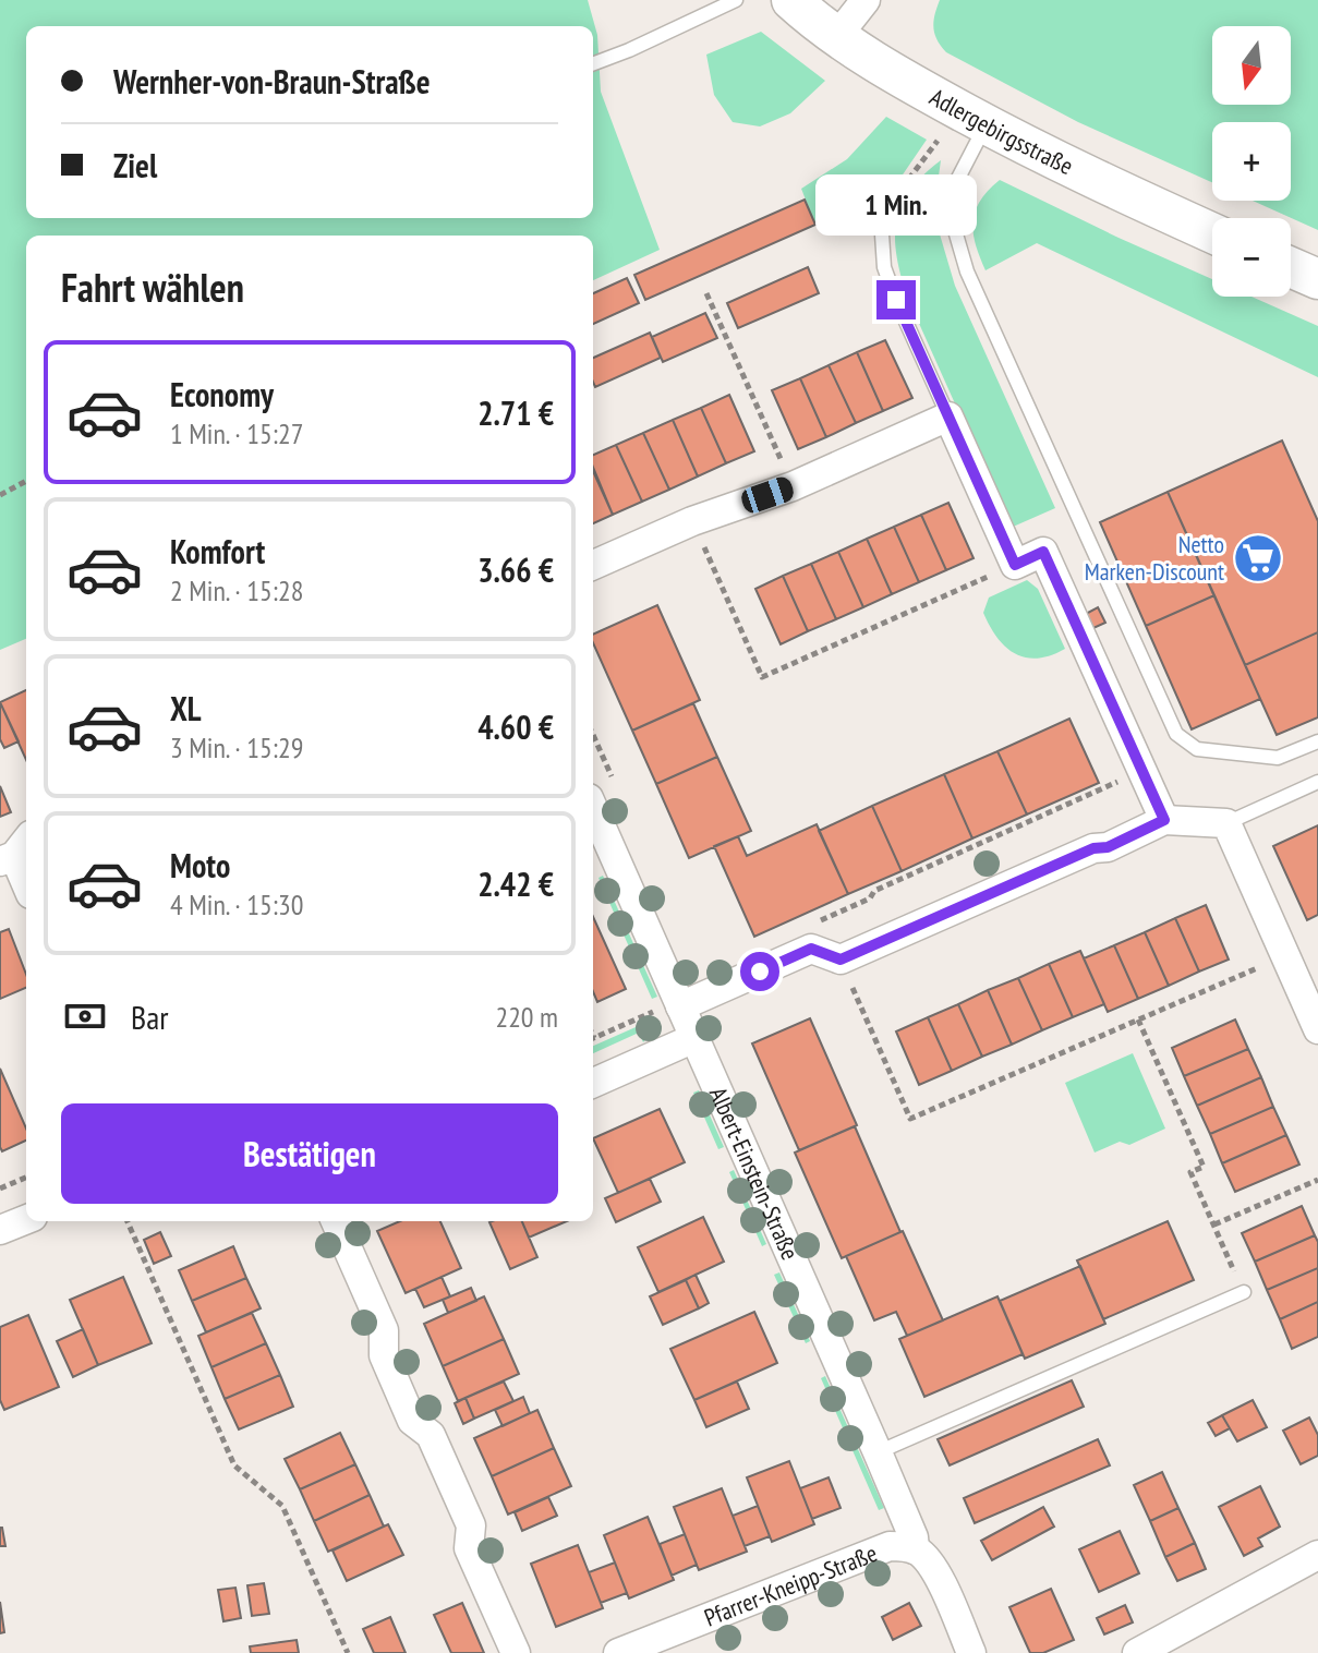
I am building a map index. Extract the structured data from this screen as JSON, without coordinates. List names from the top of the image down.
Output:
{
  "streets": {
    "street": ["Adlergebirgsstraße", "Albert-Einstein-Straße", "Pfarrer-Kneipp-Straße"]
  },
  "crossings": [
    ["Albert-Einstein-Straße", "Pfarrer-Kneipp-Straße"]
  ],
  "places": {
    "supermarket": ["Netto Marken-Discount"]
  },
  "north": "bottom",
  "page": {
    "map_buttons": ["+", "−"],
    "banner": ["Wernher-von-Braun-Straße", "Ziel"],
    "bubble": "1 Min.",
    "heading": "Fahrt wählen",
    "list": [
      {
        "name": "Economy",
        "note": "1 Min. · 15:27",
        "value": "2.71 €"
      },
      {
        "name": "Komfort",
        "note": "2 Min. · 15:28",
        "value": "3.66 €"
      },
      {
        "name": "XL",
        "note": "3 Min. · 15:29",
        "value": "4.60 €"
      },
      {
        "name": "Moto",
        "note": "4 Min. · 15:30",
        "value": "2.42 €"
      }
    ],
    "pay": ["Bar", "220 m"],
    "buttons": "Bestätigen"
  }
}
